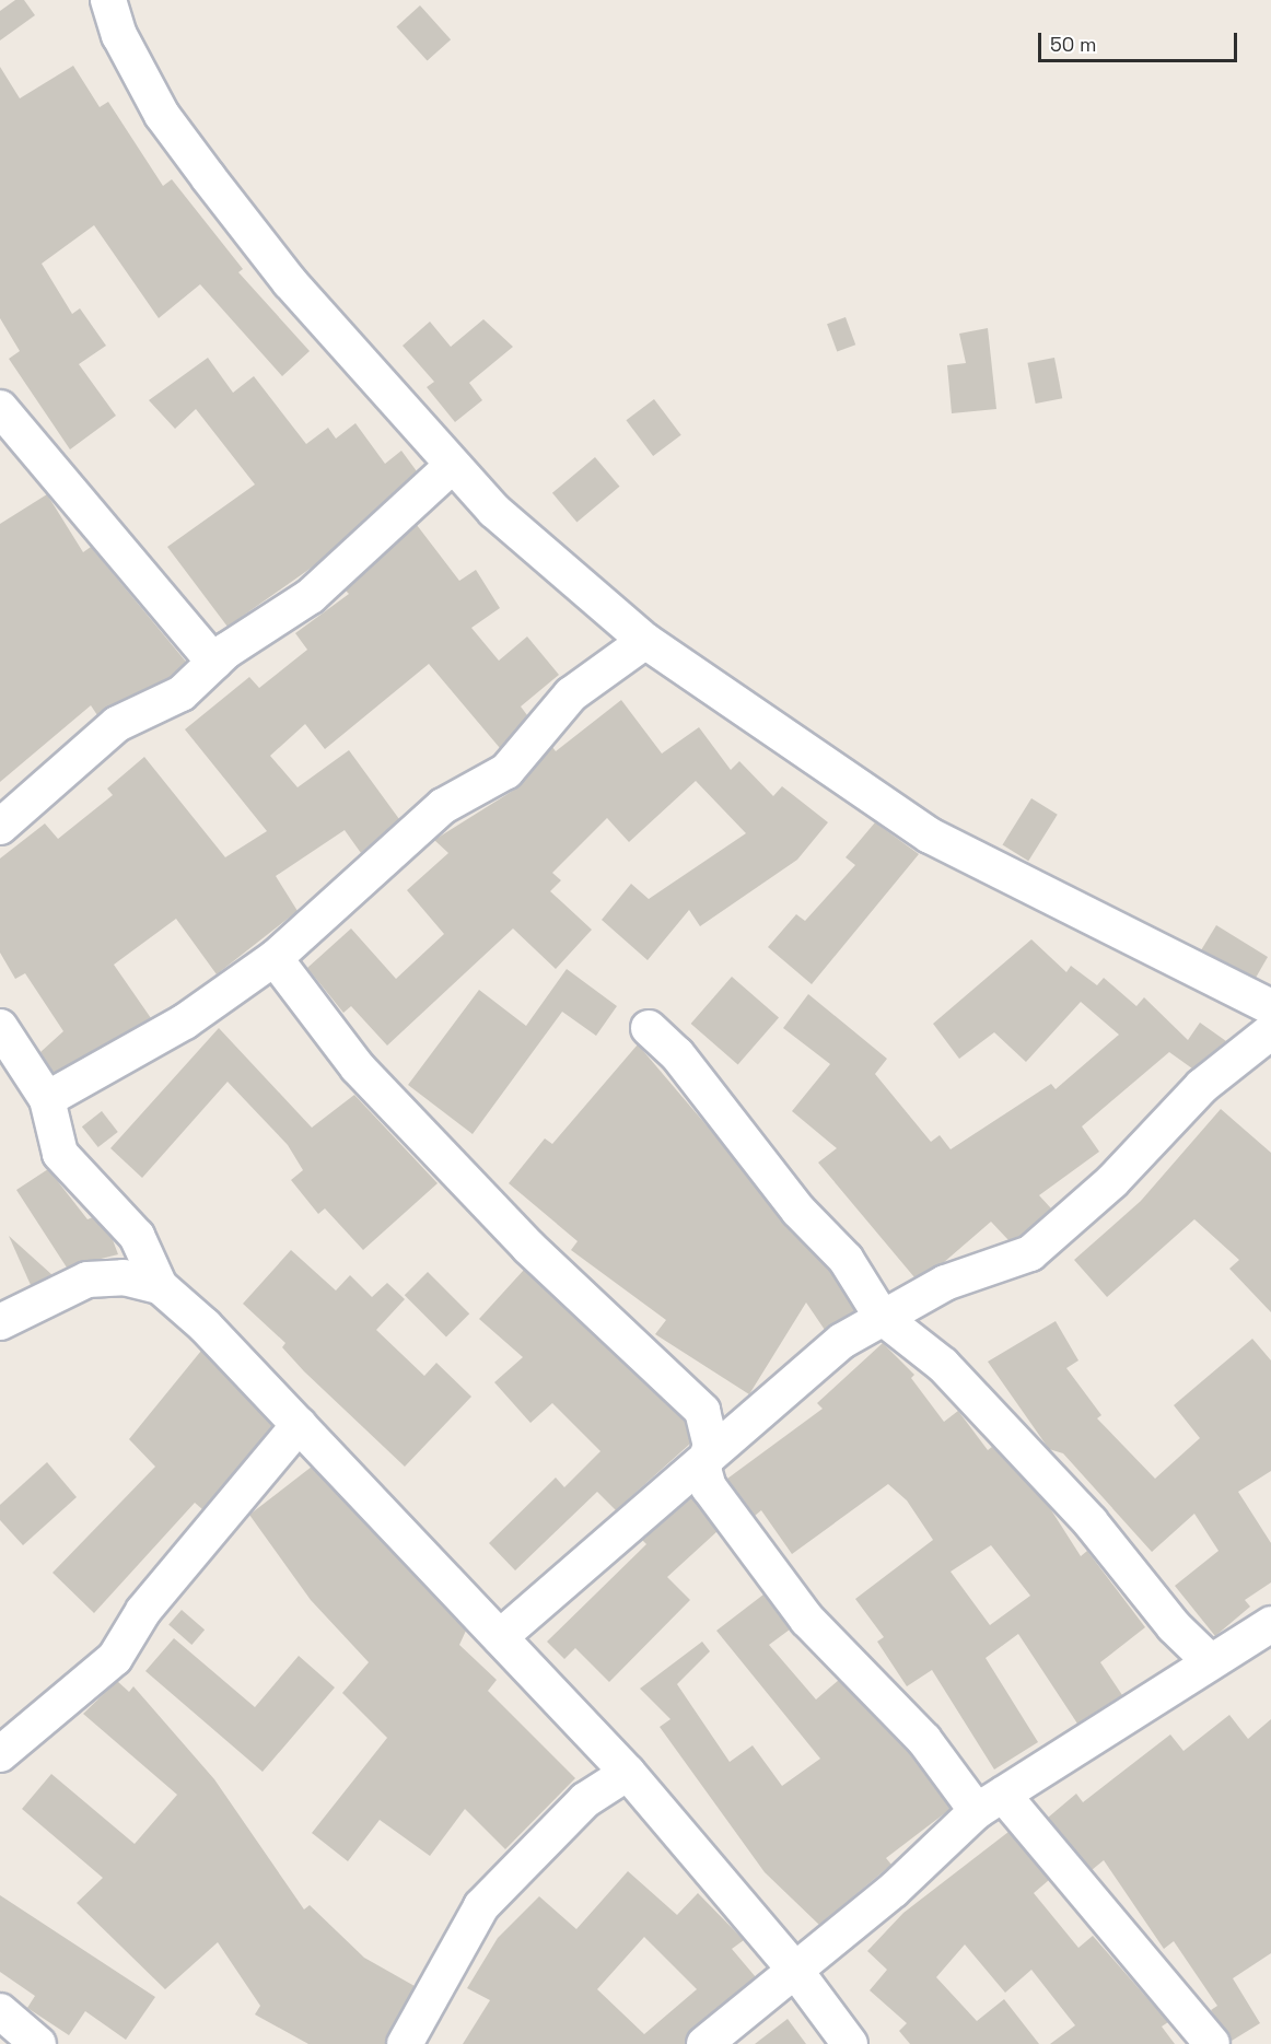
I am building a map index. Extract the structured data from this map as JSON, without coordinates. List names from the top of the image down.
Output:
{
  "scale_bar": "50 m"
}
